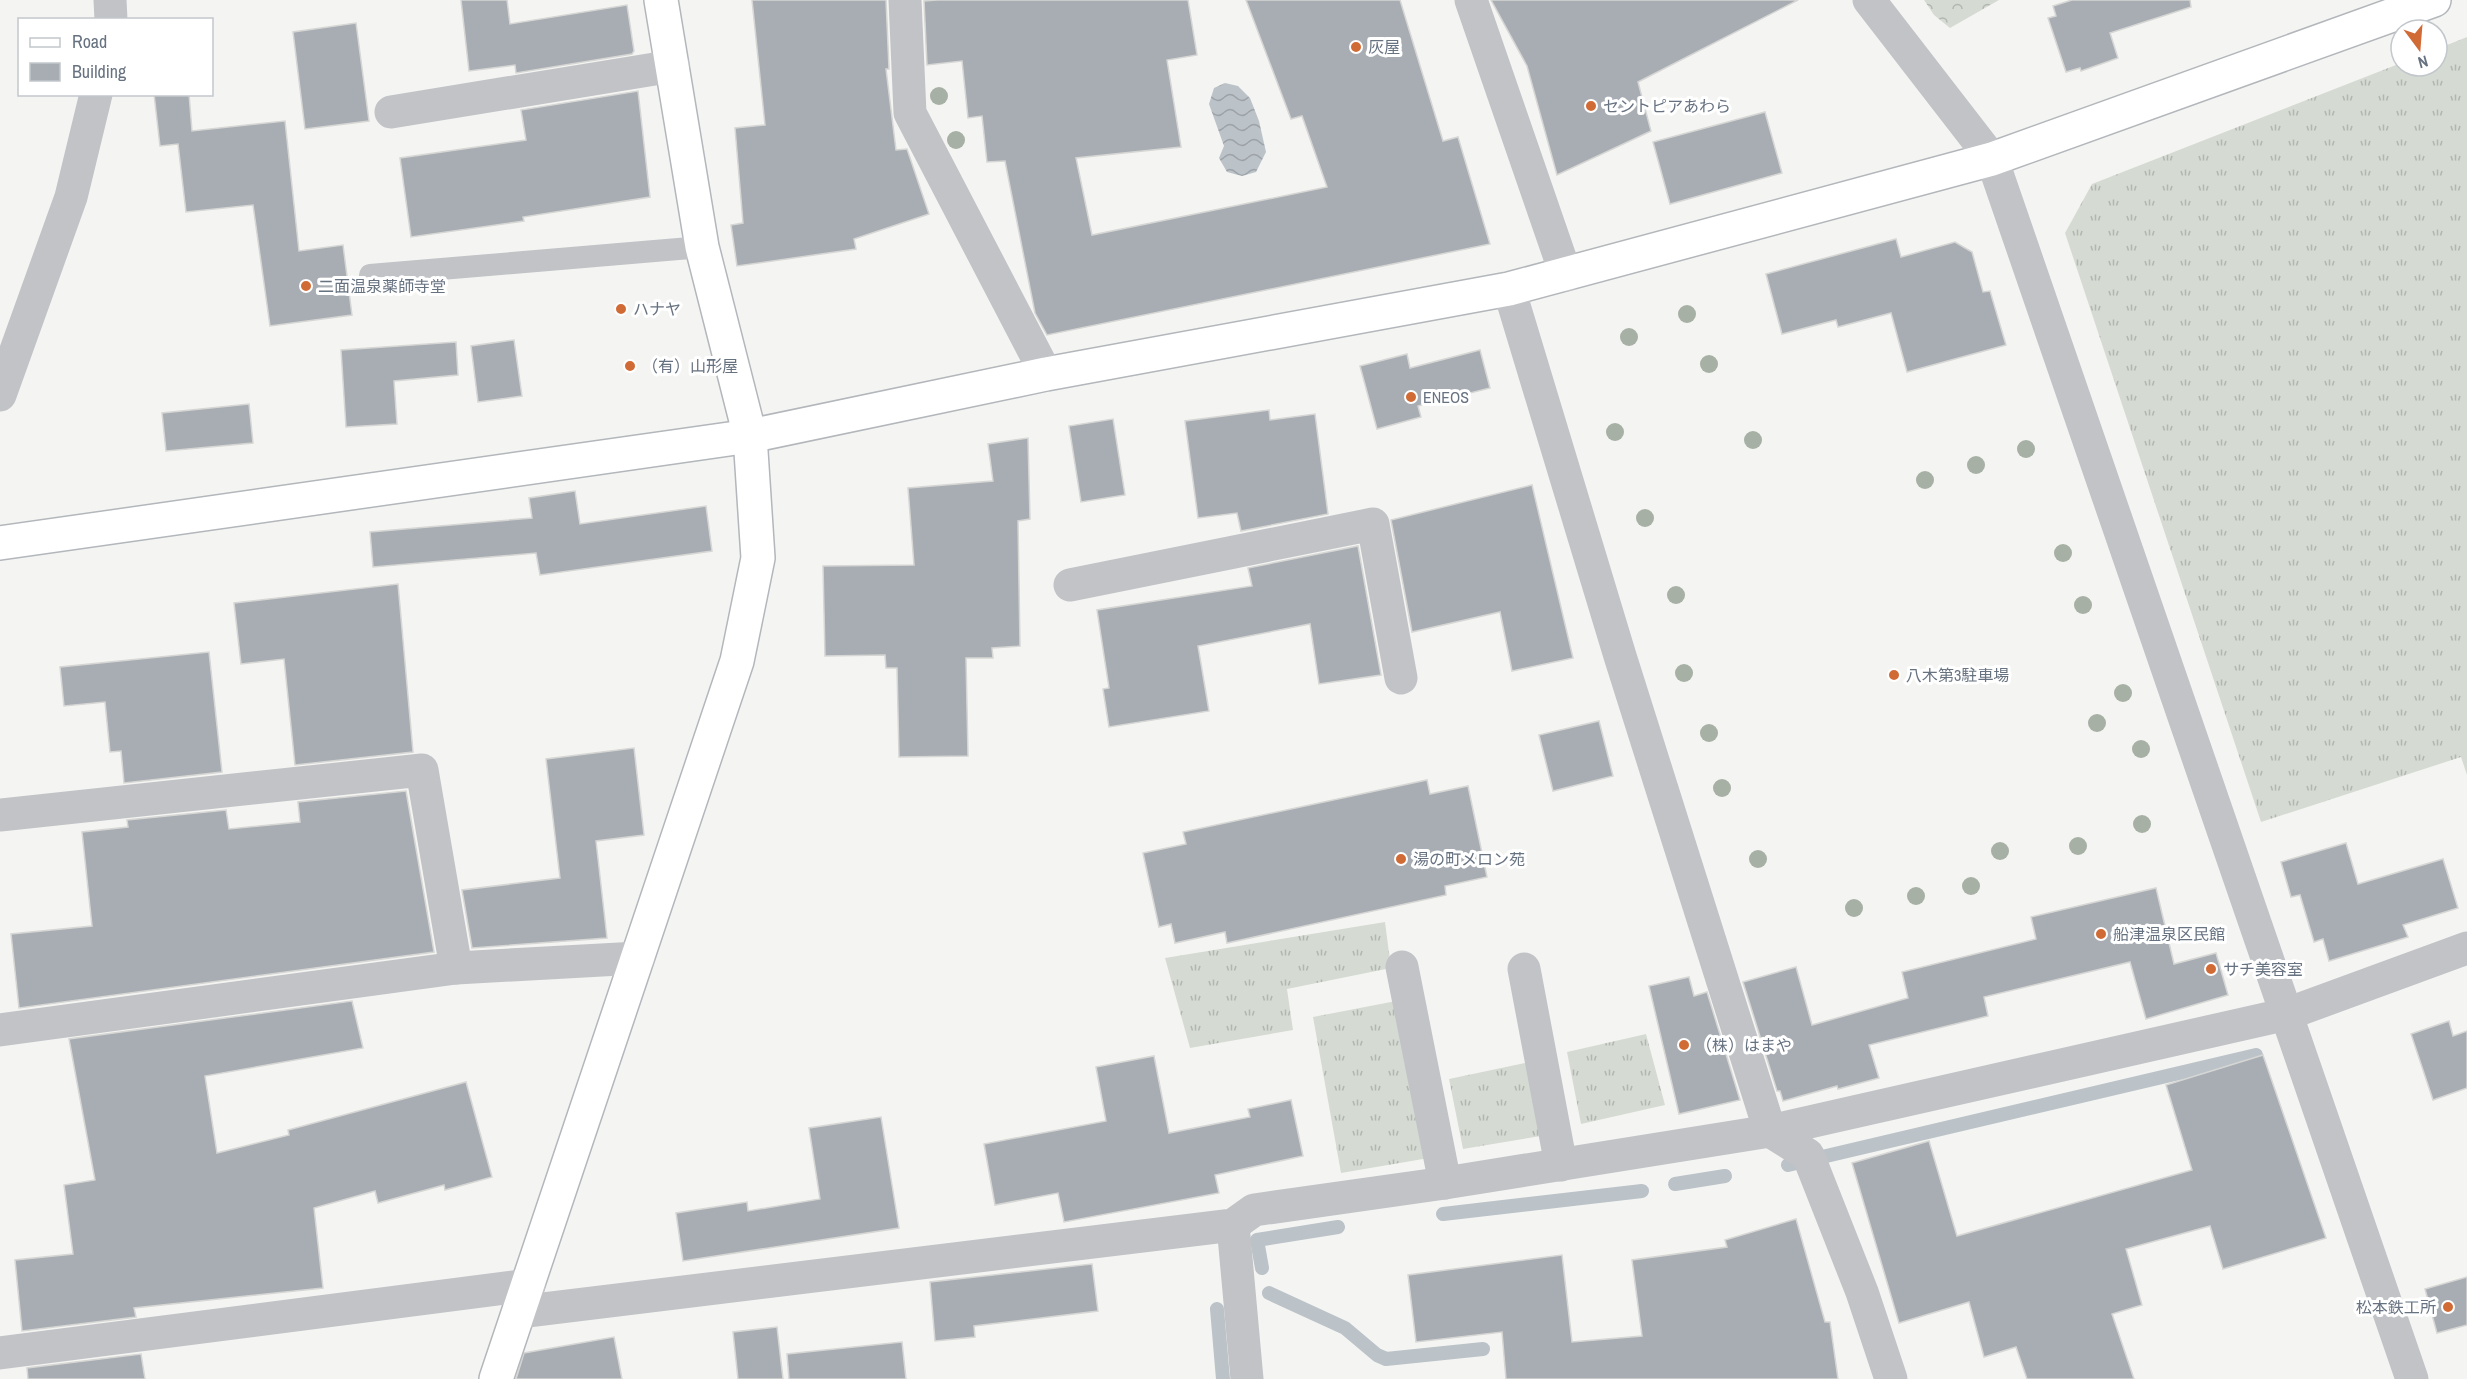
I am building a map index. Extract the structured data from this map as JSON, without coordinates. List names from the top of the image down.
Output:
{
  "places": [
    "灰屋",
    "セントピアあわら",
    "二面温泉薬師寺堂",
    "ハナヤ",
    "（有）山形屋",
    "ENEOS",
    "八木第3駐車場",
    "湯の町メロン苑",
    "船津温泉区民館",
    "サチ美容室",
    "（株）はまや",
    "松本鉄工所"
  ],
  "legend": ["Road", "Building"],
  "north": "bottom"
}
